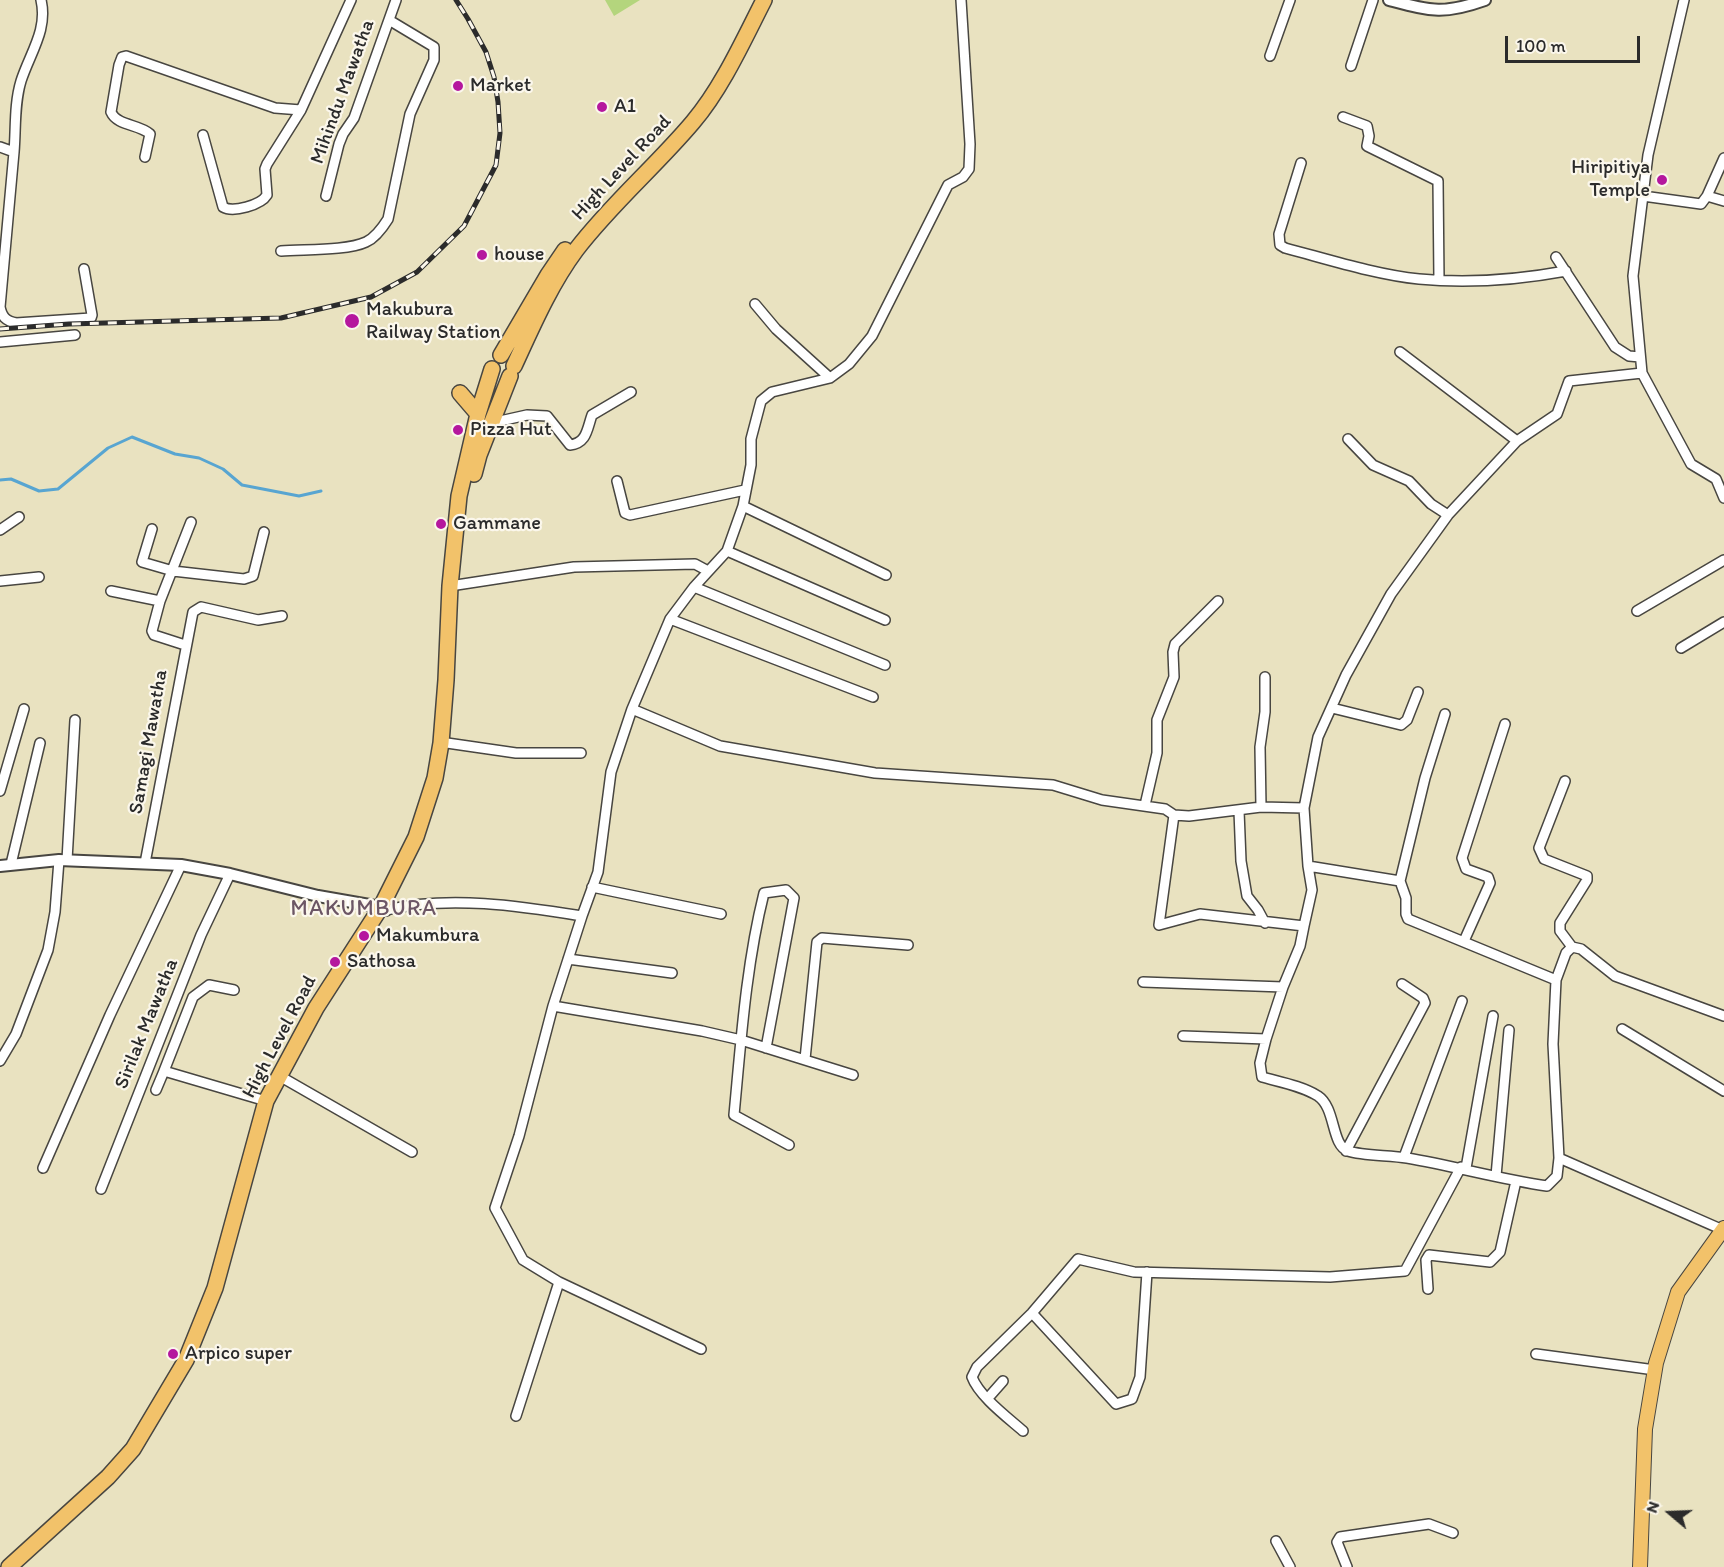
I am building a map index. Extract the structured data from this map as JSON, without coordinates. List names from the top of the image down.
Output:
{
  "streets": {
    "highway": ["High Level Road"],
    "street": ["Mihindu Mawatha", "Samagi Mawatha", "Sirilak Mawatha"]
  },
  "districts": ["MAKUMBURA"],
  "places": [
    "Market",
    "A1",
    "Hiripitiya Temple",
    "house",
    "Makubura Railway Station",
    "Pizza Hut",
    "Gammane",
    "Makumbura",
    "Sathosa",
    "Arpico super"
  ],
  "scale_bar": "100 m",
  "north": "left"
}
